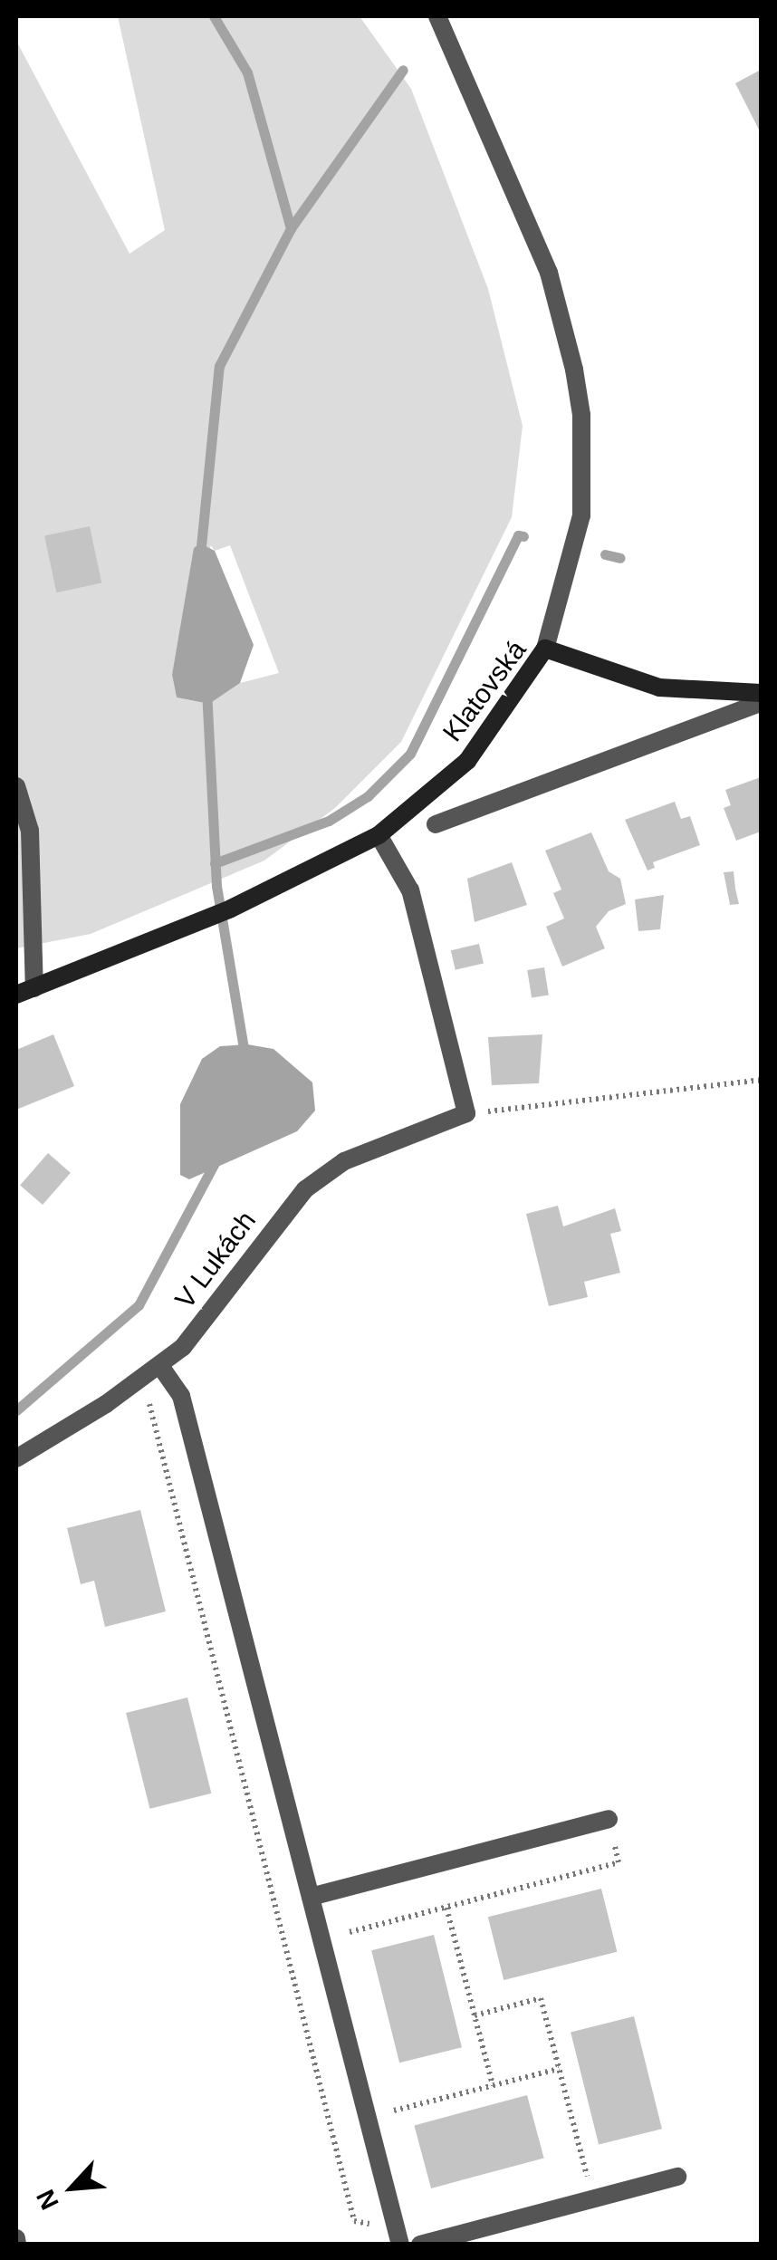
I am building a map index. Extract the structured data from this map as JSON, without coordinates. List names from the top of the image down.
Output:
{
  "streets": {
    "main road": ["Klatovská"],
    "street": ["V Lukách"]
  },
  "north": "bottom left"
}
